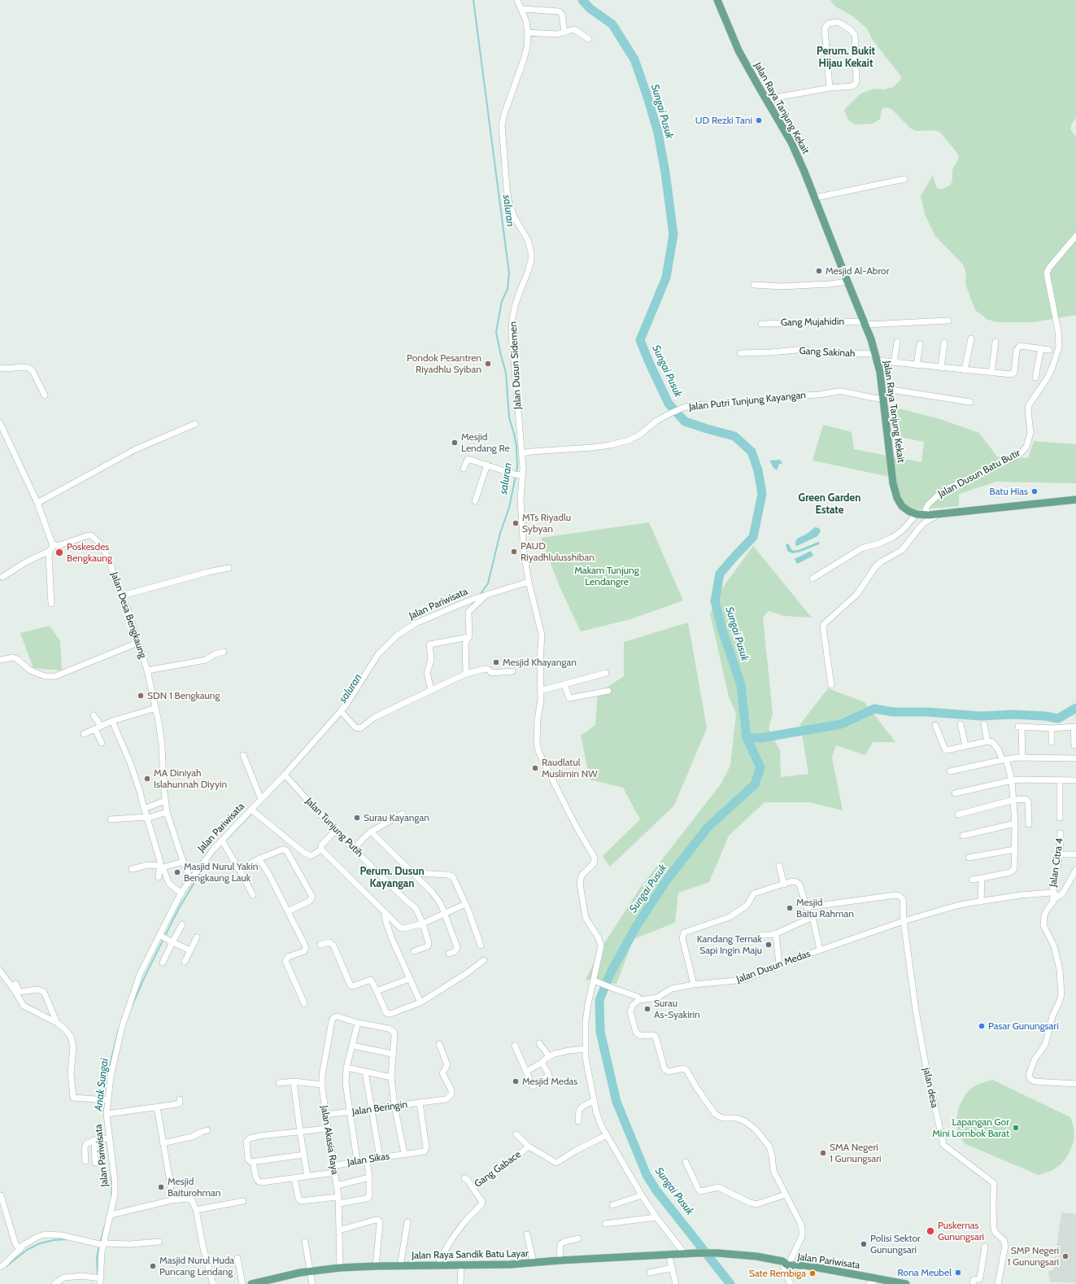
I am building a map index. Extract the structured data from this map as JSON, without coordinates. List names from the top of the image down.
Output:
{
  "streets": {
    "main road": ["Jalan Raya Tanjung Kekait", "Jalan Pariwisata", "Jalan Raya Sandik Batu Layar"],
    "street": [
      "Gang Mujahidin",
      "Gang Sakinah",
      "Jalan Dusun Sidemen",
      "Jalan Putri Tunjung Kayangan",
      "Jalan Dusun Batu Butir",
      "Jalan Desa Bengkaung",
      "Jalan Tunjung Putih",
      "Jalan Citra 4",
      "Jalan Dusun Medas",
      "jalan desa",
      "Jalan Beringin",
      "Jalan Akasia Raya",
      "Jalan Sikas",
      "Gang Gabace"
    ]
  },
  "crossings": [
    ["Jalan Raya Tanjung Kekait", "Gang Mujahidin"],
    ["Jalan Raya Tanjung Kekait", "Gang Sakinah"],
    ["Jalan Raya Tanjung Kekait", "Jalan Putri Tunjung Kayangan"],
    ["Jalan Raya Tanjung Kekait", "Jalan Dusun Batu Butir"],
    ["Jalan Dusun Sidemen", "Jalan Putri Tunjung Kayangan"],
    ["Jalan Pariwisata", "Jalan Desa Bengkaung"],
    ["Jalan Pariwisata", "Jalan Tunjung Putih"],
    ["Jalan Pariwisata", "Jalan Raya Sandik Batu Layar"],
    ["Jalan Citra 4", "Jalan Dusun Medas"],
    ["Jalan Dusun Medas", "jalan desa"],
    ["Jalan Beringin", "Jalan Akasia Raya"],
    ["Jalan Beringin", "Jalan Sikas"],
    ["Jalan Akasia Raya", "Jalan Sikas"],
    ["Jalan Akasia Raya", "Jalan Raya Sandik Batu Layar"],
    ["Gang Gabace", "Jalan Raya Sandik Batu Layar"]
  ],
  "districts": ["Perum. Bukit Hijau Kekait", "Green Garden Estate", "Perum. Dusun Kayangan"],
  "water": ["Sungai Pusuk", "saluran", "Anak Sungai"],
  "parks": ["Makam Tunjung Lendangre"],
  "places": [
    "UD Rezki Tani",
    "Mesjid Al-Abror",
    "Pondok Pesantren Riyadhlu Syiban",
    "Mesjid Lendang Re",
    "Batu Hias",
    "MTs Riyadlu Sybyan",
    "PAUD Riyadhlulusshiban",
    "Poskesdes Bengkaung",
    "Mesjid Khayangan",
    "SDN 1 Bengkaung",
    "Raudlatul Muslimin NW",
    "MA Diniyah Islahunnah Diyyin",
    "Surau Kayangan",
    "Masjid Nurul Yakin Bengkaung Lauk",
    "Mesjid Baitu Rahman",
    "Kandang Ternak Sapi Ingin Maju",
    "Surau As-Syakirin",
    "Pasar Gunungsari",
    "Mesjid Medas",
    "Lapangan Gor Mini Lombok Barat",
    "SMA Negeri 1 Gunungsari",
    "Mesjid Baiturohman",
    "Puskemas Gunungsari",
    "Polisi Sektor Gunungsari",
    "SMP Negeri 1 Gunungsari",
    "Masjid Nurul Huda Puncang Lendang",
    "Rona Meubel",
    "Sate Rembiga"
  ]
}
